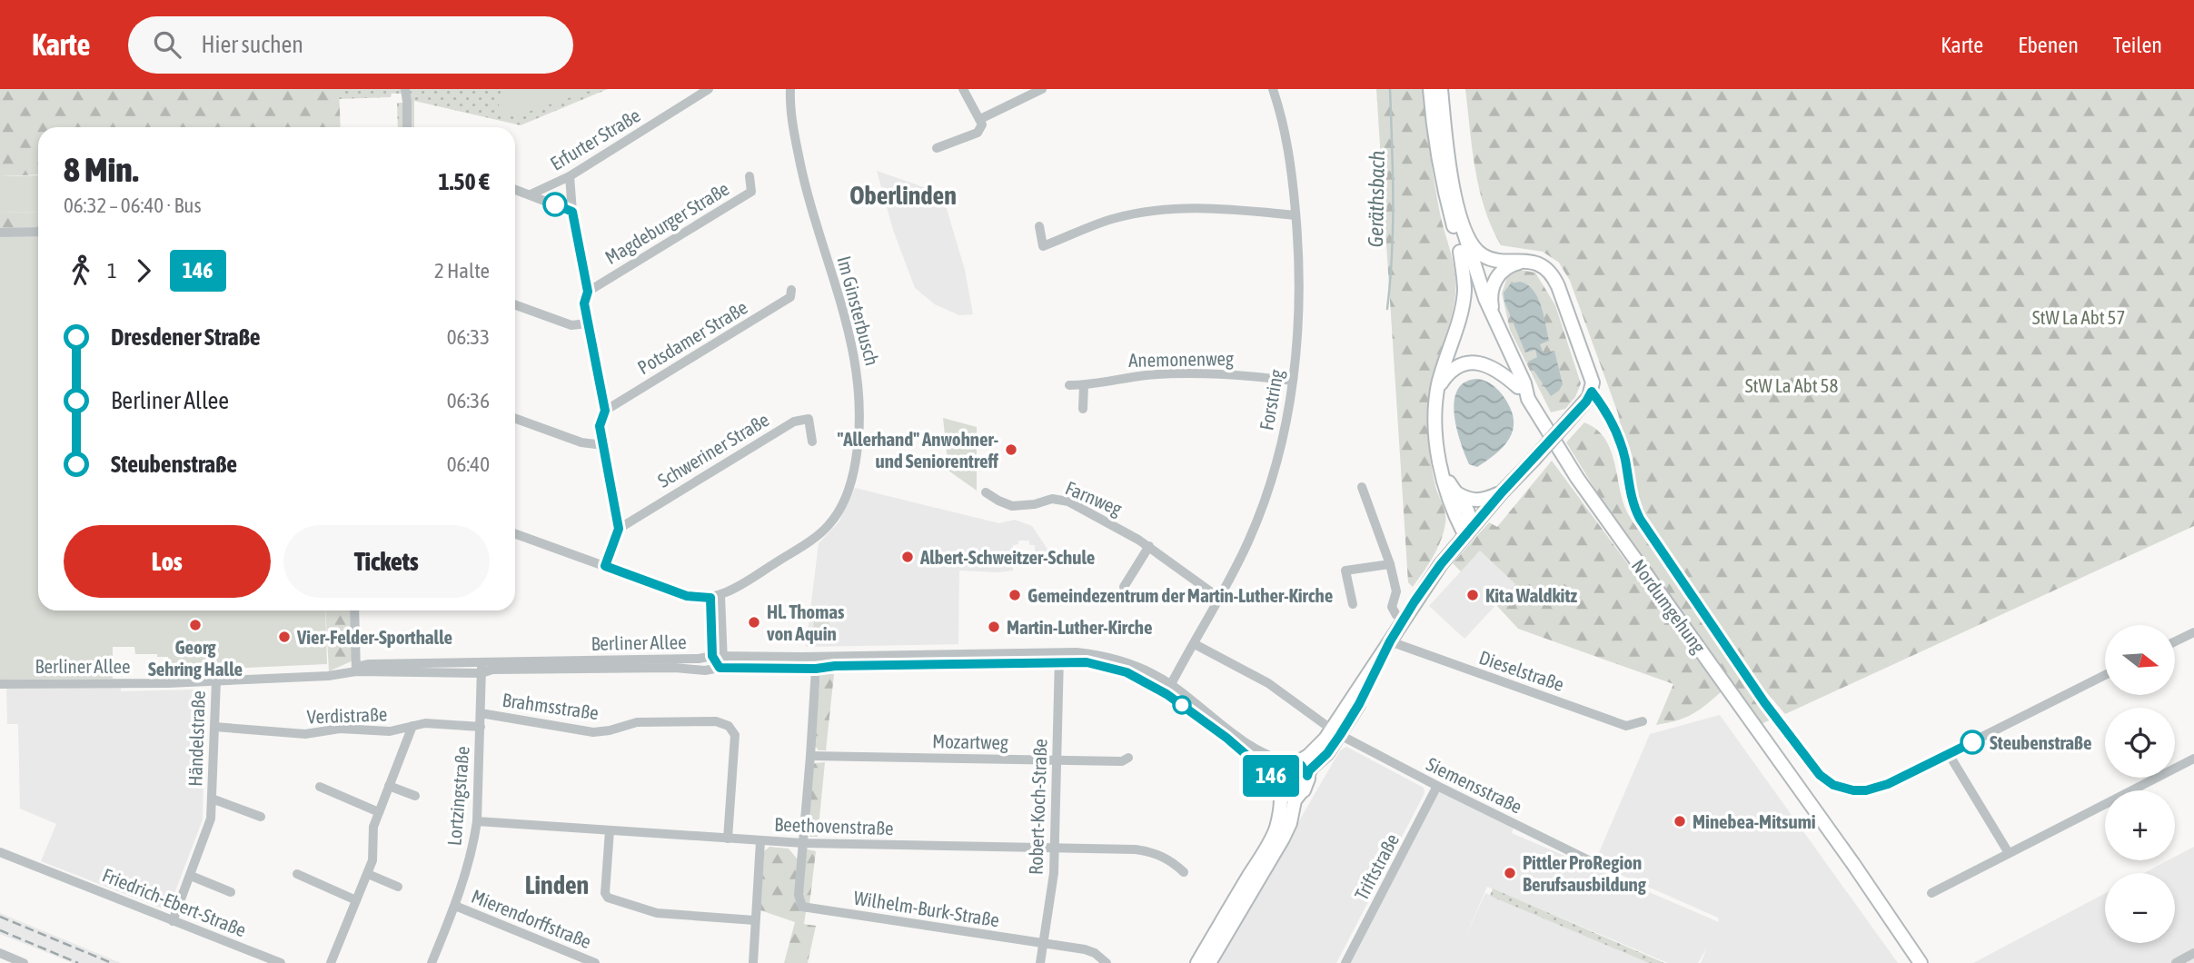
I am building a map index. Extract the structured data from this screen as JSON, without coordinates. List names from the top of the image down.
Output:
{
  "streets": {
    "main road": ["Nordumgehung"],
    "street": [
      "Erfurter Straße",
      "Magdeburger Straße",
      "Im Ginsterbusch",
      "Potsdamer Straße",
      "Anemonenweg",
      "Forstring",
      "Schweriner Straße",
      "Farnweg",
      "Berliner Allee",
      "Dieselstraße",
      "Brahmsstraße",
      "Verdistraße",
      "Händelstraße",
      "Mozartweg",
      "Siemensstraße",
      "Lortzingstraße",
      "Robert-Koch-Straße",
      "Beethovenstraße",
      "Triftstraße",
      "Friedrich-Ebert-Straße",
      "Wilhelm-Burk-Straße",
      "Mierendorffstraße"
    ]
  },
  "crossings": [
    ["Anemonenweg", "Forstring"],
    ["Forstring", "Farnweg"],
    ["Forstring", "Berliner Allee"],
    ["Forstring", "Siemensstraße"],
    ["Berliner Allee", "Händelstraße"],
    ["Berliner Allee", "Lortzingstraße"],
    ["Berliner Allee", "Robert-Koch-Straße"],
    ["Brahmsstraße", "Lortzingstraße"],
    ["Brahmsstraße", "Beethovenstraße"],
    ["Verdistraße", "Händelstraße"],
    ["Verdistraße", "Lortzingstraße"],
    ["Händelstraße", "Friedrich-Ebert-Straße"],
    ["Mozartweg", "Robert-Koch-Straße"],
    ["Siemensstraße", "Triftstraße"],
    ["Lortzingstraße", "Beethovenstraße"],
    ["Lortzingstraße", "Mierendorffstraße"],
    ["Robert-Koch-Straße", "Beethovenstraße"],
    ["Robert-Koch-Straße", "Wilhelm-Burk-Straße"],
    ["Beethovenstraße", "Wilhelm-Burk-Straße"]
  ],
  "districts": ["Oberlinden", "Linden"],
  "water": ["Geräthsbach"],
  "parks": ["StW La Abt 57", "StW La Abt 58"],
  "places": [
    "\"Allerhand\" Anwohner- und Seniorentreff",
    "Albert-Schweitzer-Schule",
    "Gemeindezentrum der Martin-Luther-Kirche",
    "Kita Waldkitz",
    "Hl. Thomas von Aquin",
    "Georg Sehring Halle",
    "Martin-Luther-Kirche",
    "Vier-Felder-Sporthalle",
    "Steubenstraße",
    "Minebea-Mitsumi",
    "Pittler ProRegion Berufsausbildung"
  ],
  "lines": ["bus line 146"],
  "north": "right",
  "page": {
    "header": "Karte",
    "search": "Hier suchen",
    "nav": ["Karte", "Ebenen", "Teilen"],
    "on_map": "146",
    "heading": ["8 Min.", "06:32 – 06:40 · Bus", "1.50 €"],
    "legs": ["1", "146", "2 Halte"],
    "list": [
      {
        "name": "Dresdener Straße",
        "value": "06:33"
      },
      {
        "name": "Berliner Allee",
        "value": "06:36"
      },
      {
        "name": "Steubenstraße",
        "value": "06:40"
      }
    ],
    "buttons": ["Los", "Tickets"],
    "map_buttons": ["+", "−"]
  }
}
